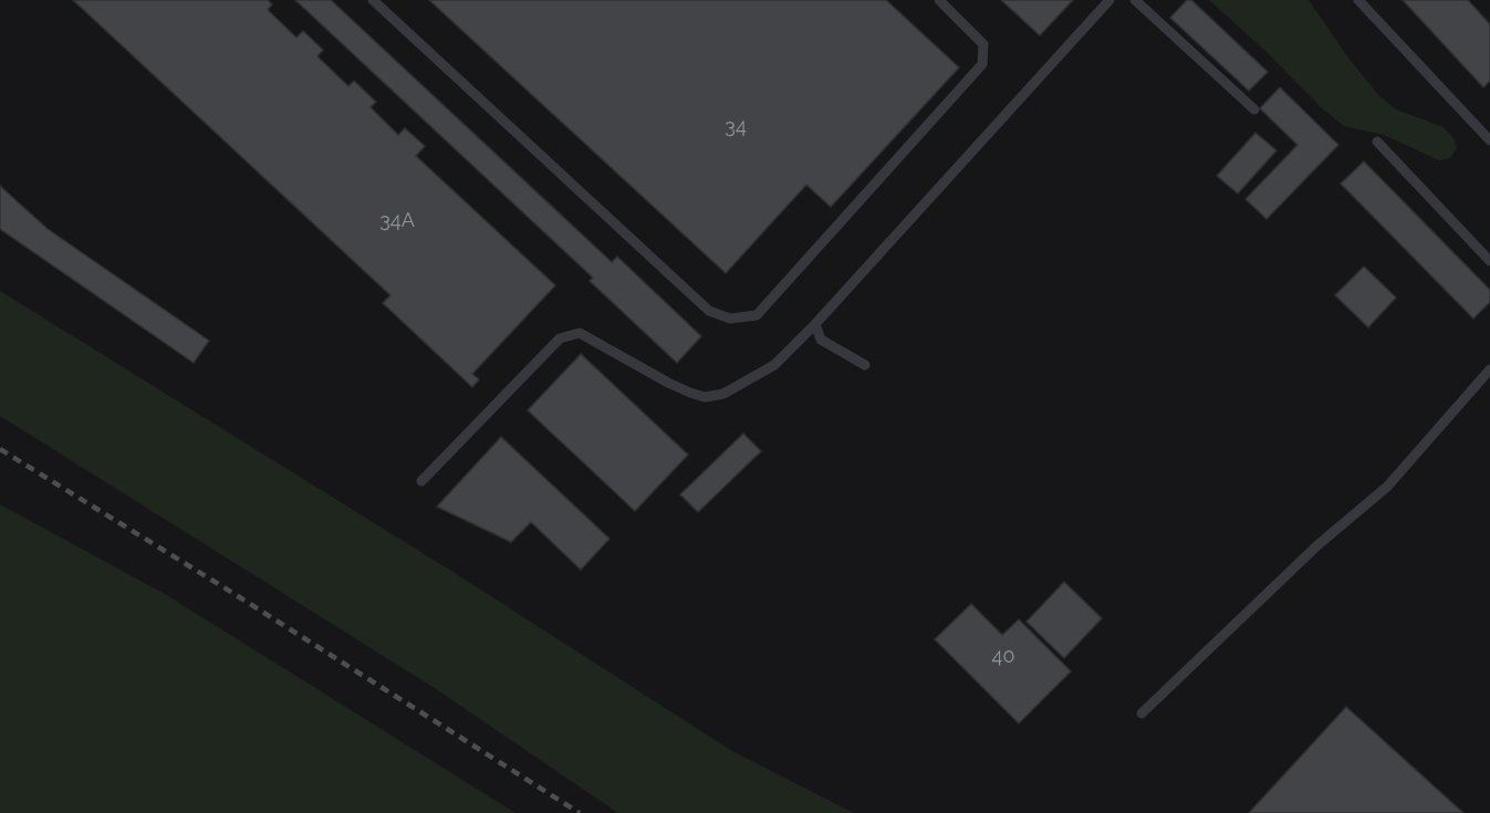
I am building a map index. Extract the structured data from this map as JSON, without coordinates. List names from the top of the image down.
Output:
{
  "house_numbers": ["34", "34А", "40"]
}
